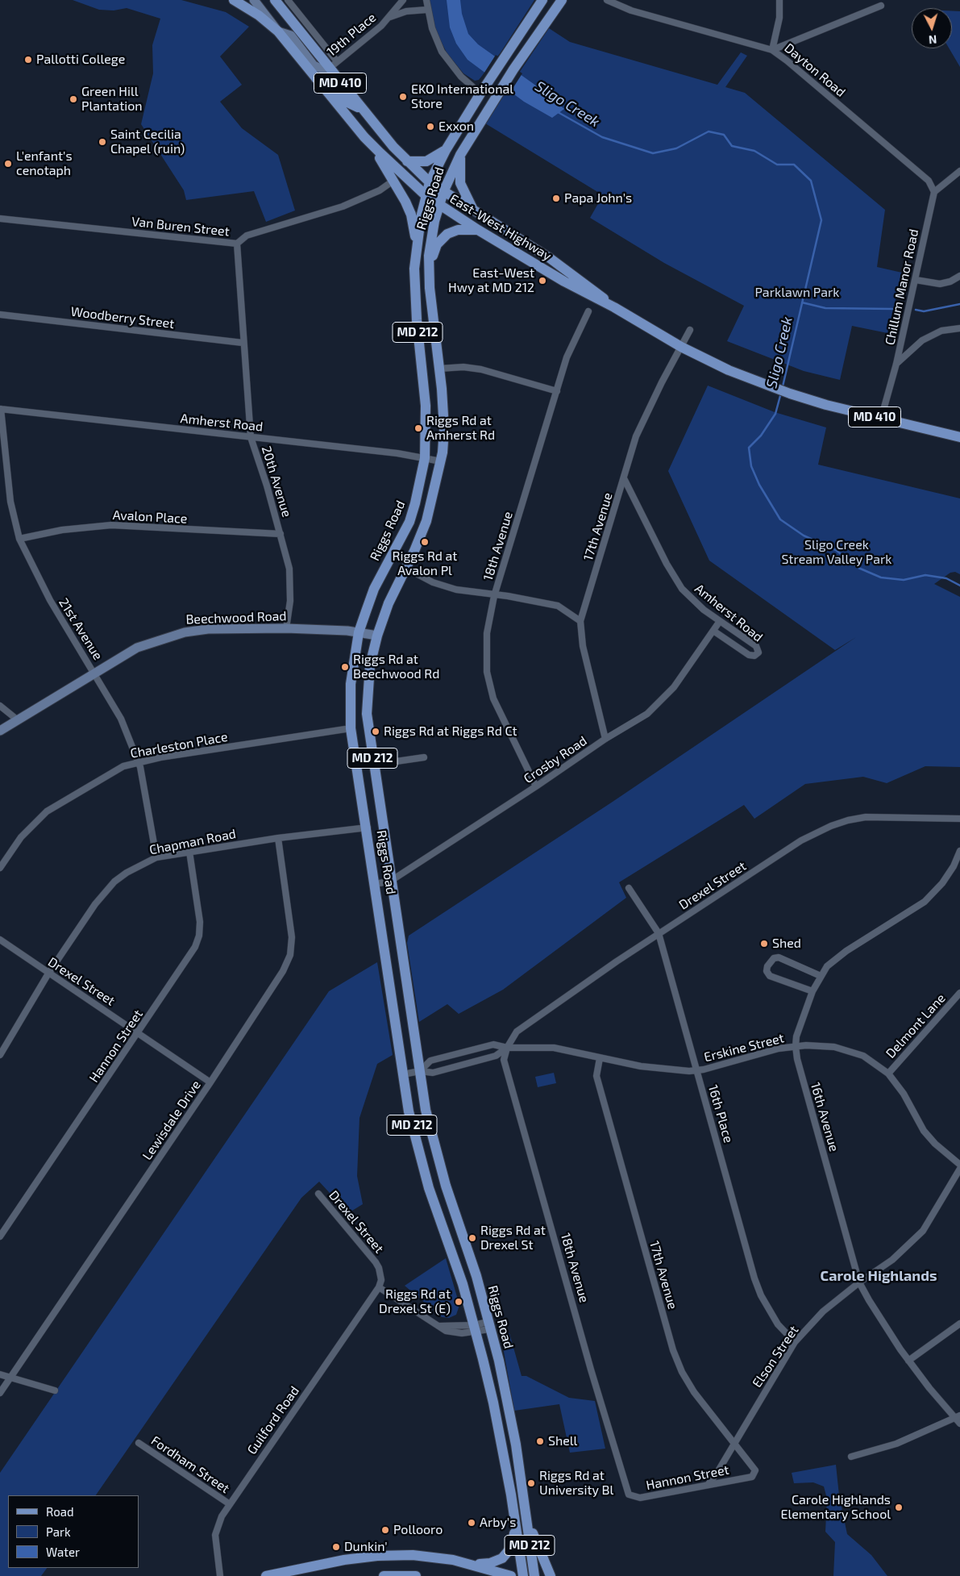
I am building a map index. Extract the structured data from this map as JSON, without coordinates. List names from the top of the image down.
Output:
{
  "streets": {
    "main road": [
      "MD 410",
      "Riggs Road",
      "East-West Highway",
      "MD 212"
    ],
    "street": [
      "19th Place",
      "Dayton Road",
      "Van Buren Street",
      "Chillum Manor Road",
      "Woodberry Street",
      "Amherst Road",
      "20th Avenue",
      "Avalon Place",
      "17th Avenue",
      "18th Avenue",
      "Beechwood Road",
      "21st Avenue",
      "Charleston Place",
      "Crosby Road",
      "Chapman Road",
      "Drexel Street",
      "Delmont Lane",
      "Hannon Street",
      "Erskine Street",
      "16th Place",
      "16th Avenue",
      "Lewisdale Drive",
      "Elson Street",
      "Guilford Road",
      "Fordham Street"
    ]
  },
  "crossings": [
    ["19th Place", "East-West Highway"],
    ["Dayton Road", "Chillum Manor Road"],
    ["Riggs Road", "East-West Highway"],
    ["Riggs Road", "Amherst Road"],
    ["Riggs Road", "Beechwood Road"],
    ["Riggs Road", "Charleston Place"],
    ["Riggs Road", "Crosby Road"],
    ["Riggs Road", "Chapman Road"],
    ["Van Buren Street", "20th Avenue"],
    ["East-West Highway", "Chillum Manor Road"],
    ["East-West Highway", "17th Avenue"],
    ["Woodberry Street", "20th Avenue"],
    ["Amherst Road", "20th Avenue"],
    ["Amherst Road", "17th Avenue"],
    ["Amherst Road", "21st Avenue"],
    ["Amherst Road", "Crosby Road"],
    ["20th Avenue", "Avalon Place"],
    ["20th Avenue", "Beechwood Road"],
    ["Avalon Place", "21st Avenue"],
    ["17th Avenue", "Crosby Road"],
    ["17th Avenue", "Hannon Street"],
    ["17th Avenue", "Erskine Street"],
    ["17th Avenue", "Elson Street"],
    ["18th Avenue", "Crosby Road"],
    ["18th Avenue", "Drexel Street"],
    ["18th Avenue", "Hannon Street"],
    ["18th Avenue", "Erskine Street"],
    ["Beechwood Road", "21st Avenue"],
    ["21st Avenue", "Charleston Place"],
    ["21st Avenue", "Chapman Road"],
    ["Chapman Road", "Drexel Street"],
    ["Chapman Road", "Hannon Street"],
    ["Chapman Road", "Lewisdale Drive"],
    ["Drexel Street", "Hannon Street"],
    ["Drexel Street", "Erskine Street"],
    ["Drexel Street", "16th Place"],
    ["Drexel Street", "Lewisdale Drive"],
    ["Drexel Street", "Guilford Road"],
    ["Delmont Lane", "Erskine Street"],
    ["Hannon Street", "Elson Street"],
    ["Erskine Street", "16th Place"],
    ["Erskine Street", "16th Avenue"],
    ["16th Place", "Elson Street"],
    ["16th Avenue", "Elson Street"],
    ["Guilford Road", "Fordham Street"]
  ],
  "districts": ["Carole Highlands"],
  "water": ["Sligo Creek"],
  "parks": ["Parklawn Park", "Sligo Creek Stream Valley Park"],
  "places": [
    "Pallotti College",
    "EKO International Store",
    "Green Hill Plantation",
    "Exxon",
    "Saint Cecilia Chapel (ruin)",
    "L'enfant's cenotaph",
    "Papa John's",
    "East-West Hwy at MD 212",
    "Riggs Rd at Amherst Rd",
    "Riggs Rd at Avalon Pl",
    "Riggs Rd at Beechwood Rd",
    "Riggs Rd at Riggs Rd Ct",
    "Shed",
    "Riggs Rd at Drexel St",
    "Riggs Rd at Drexel St (E)",
    "Shell",
    "Riggs Rd at University Bl",
    "Carole Highlands Elementary School",
    "Arby's",
    "Pollooro",
    "Dunkin'"
  ],
  "legend": ["Road", "Park", "Water"],
  "north": "bottom"
}
